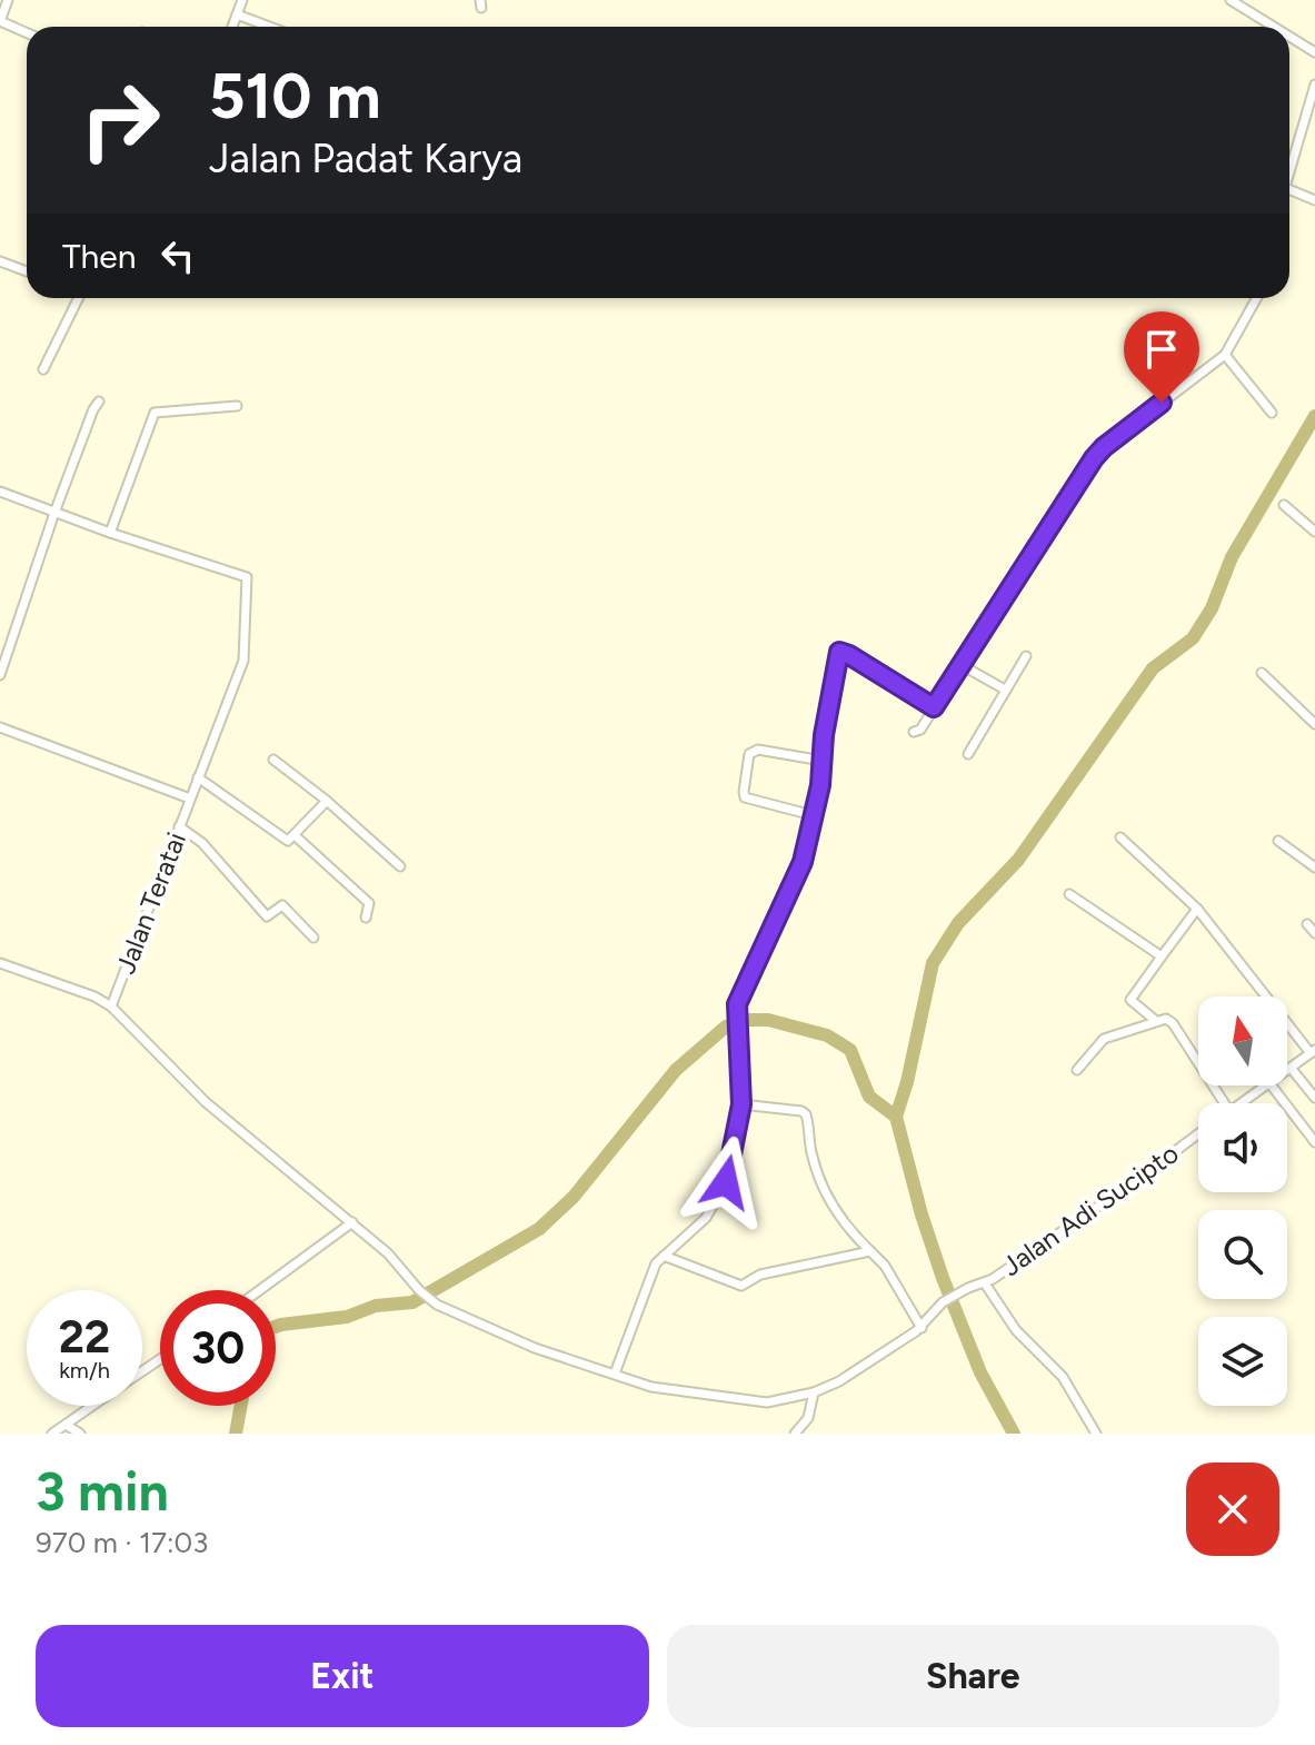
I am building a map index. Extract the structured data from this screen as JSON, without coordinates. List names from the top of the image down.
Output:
{
  "streets": {
    "street": ["Jalan Teratai", "Jalan Adi Sucipto"]
  },
  "north": "top",
  "page": {
    "turn": ["510 m", "Jalan Padat Karya"],
    "then": "Then",
    "speed": "22 km/h",
    "limit": "30",
    "heading": ["3 min", "970 m · 17:03"],
    "buttons": ["Exit", "Share"]
  }
}
